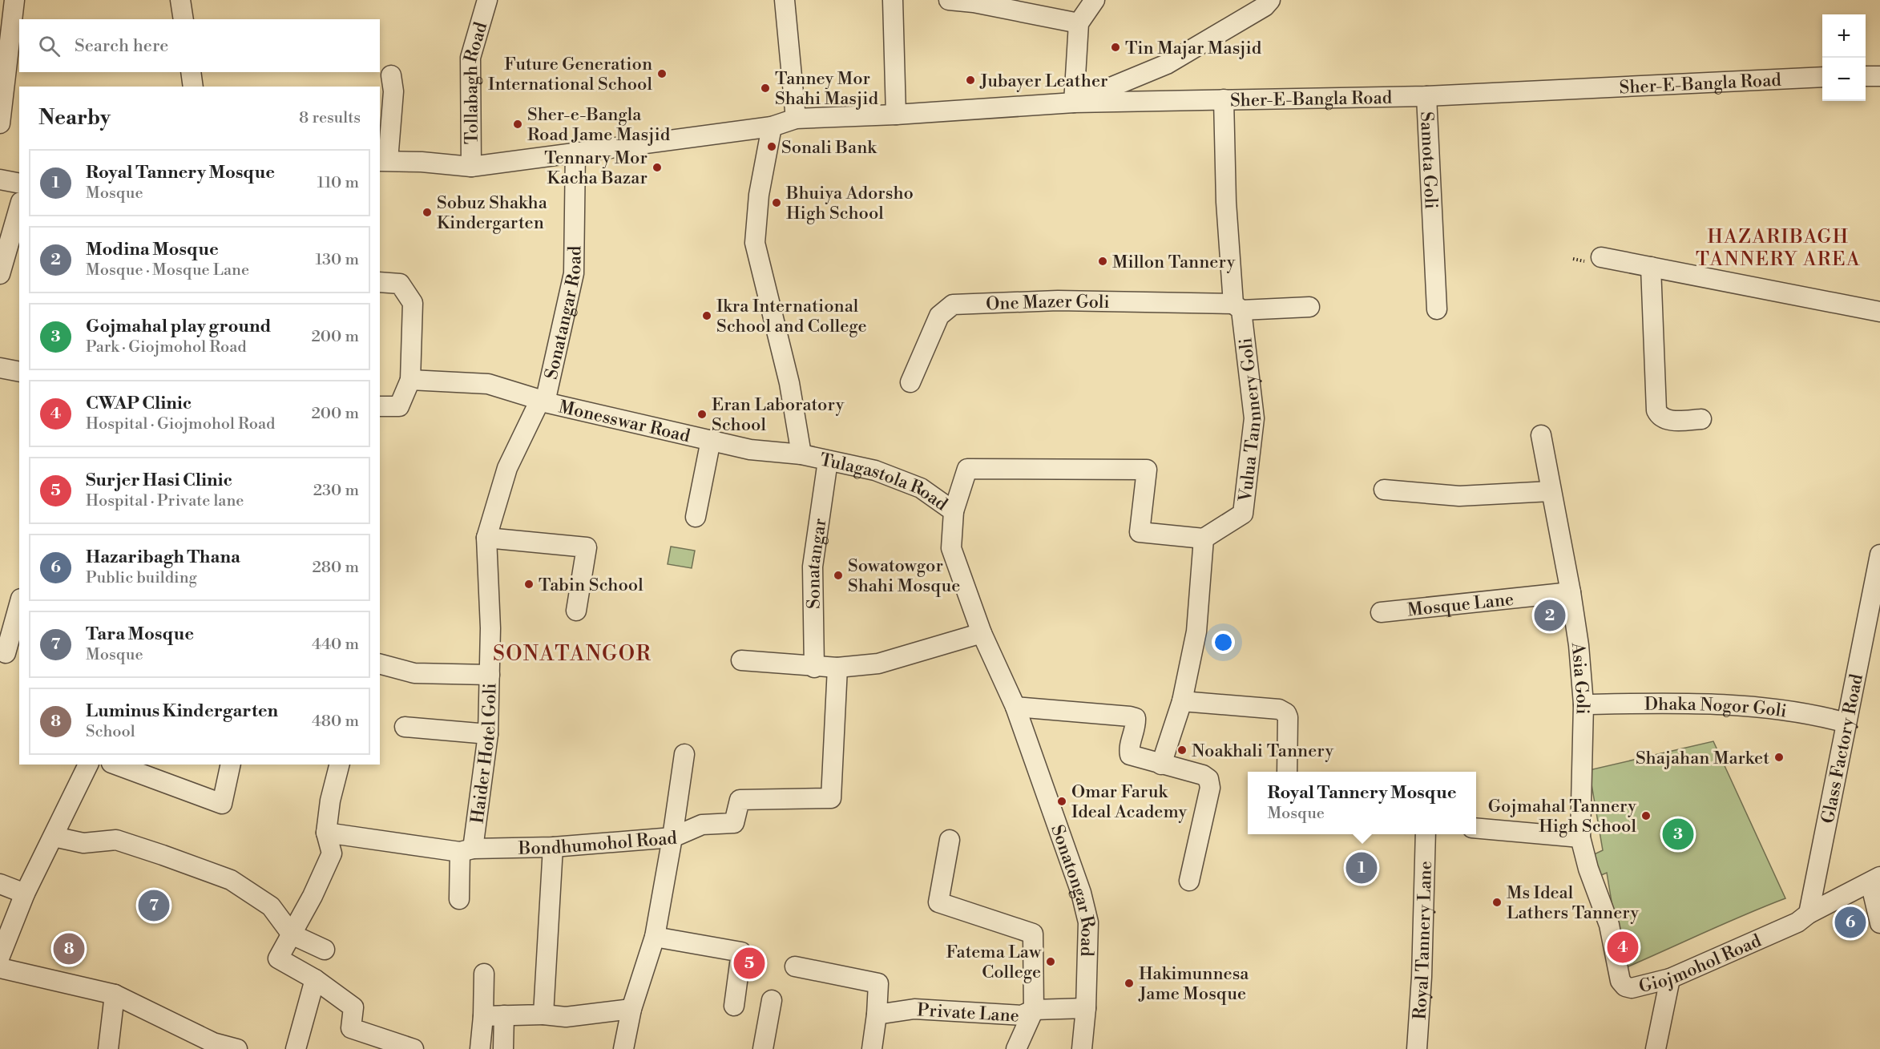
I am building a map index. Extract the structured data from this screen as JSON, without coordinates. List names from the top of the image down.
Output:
{
  "streets": {
    "street": [
      "Sher-E-Bangla Road",
      "Tollabagh Road",
      "Samota Goli",
      "One Mazer Goli",
      "Sonatangar Road",
      "Monesswar Road",
      "Vulua Tannnery Goli",
      "Tulagastola Road",
      "Sonatangar",
      "Mosque Lane",
      "Asia Goli",
      "Dhaka Nogor Goli",
      "Glass Factory Road",
      "Haider Hotel Goli",
      "Bondhumohol Road",
      "Sonatongar Road",
      "Royal Tannery Lane",
      "Giojmohol Road",
      "Private Lane"
    ]
  },
  "crossings": [
    ["Sher-E-Bangla Road", "Tollabagh Road"],
    ["Sher-E-Bangla Road", "Samota Goli"],
    ["Sher-E-Bangla Road", "Sonatangar Road"],
    ["Sher-E-Bangla Road", "Vulua Tannnery Goli"],
    ["One Mazer Goli", "Vulua Tannnery Goli"],
    ["Sonatangar Road", "Monesswar Road"],
    ["Sonatangar Road", "Haider Hotel Goli"],
    ["Monesswar Road", "Tulagastola Road"],
    ["Tulagastola Road", "Sonatangar"],
    ["Tulagastola Road", "Sonatongar Road"],
    ["Mosque Lane", "Asia Goli"],
    ["Asia Goli", "Dhaka Nogor Goli"],
    ["Asia Goli", "Giojmohol Road"],
    ["Dhaka Nogor Goli", "Glass Factory Road"],
    ["Glass Factory Road", "Giojmohol Road"],
    ["Haider Hotel Goli", "Bondhumohol Road"],
    ["Sonatongar Road", "Private Lane"]
  ],
  "districts": ["HAZARIBAGH TANNERY AREA", "SONATANGOR"],
  "places": [
    "Tin Majar Masjid",
    "Future Generation International School",
    "Jubayer Leather",
    "Tanney Mor Shahi Masjid",
    "Sher-e-Bangla Road Jame Masjid",
    "Sonali Bank",
    "Tennary Mor Kacha Bazar",
    "Bhuiya Adorsho High School",
    "Sobuz Shakha Kindergarten",
    "Millon Tannery",
    "Ikra International School and College",
    "Eran Laboratory School",
    "Sowatowgor Shahi Mosque",
    "Tabin School",
    "Noakhali Tannery",
    "Shajahan Market",
    "Omar Faruk Ideal Academy",
    "Gojmahal Tannery High School",
    "Ms Ideal Lathers Tannery",
    "Fatema Law College",
    "Hakimunnesa Jame Mosque"
  ],
  "page": {
    "map_buttons": ["+", "−"],
    "search": "Search here",
    "heading": ["Nearby", "8 results"],
    "list": [
      {
        "mark": "1",
        "name": "Royal Tannery Mosque",
        "note": "Mosque",
        "value": "110 m"
      },
      {
        "mark": "2",
        "name": "Modina Mosque",
        "note": "Mosque · Mosque Lane",
        "value": "130 m"
      },
      {
        "mark": "3",
        "name": "Gojmahal play ground",
        "note": "Park · Giojmohol Road",
        "value": "200 m"
      },
      {
        "mark": "4",
        "name": "CWAP Clinic",
        "note": "Hospital · Giojmohol Road",
        "value": "200 m"
      },
      {
        "mark": "5",
        "name": "Surjer Hasi Clinic",
        "note": "Hospital · Private lane",
        "value": "230 m"
      },
      {
        "mark": "6",
        "name": "Hazaribagh Thana",
        "note": "Public building",
        "value": "280 m"
      },
      {
        "mark": "7",
        "name": "Tara Mosque",
        "note": "Mosque",
        "value": "440 m"
      },
      {
        "mark": "8",
        "name": "Luminus Kindergarten",
        "note": "School",
        "value": "480 m"
      }
    ],
    "pins": [
      "2",
      "3",
      "1",
      "7",
      "6",
      "4",
      "8",
      "5"
    ],
    "popup": ["Royal Tannery Mosque", "Mosque"]
  }
}
